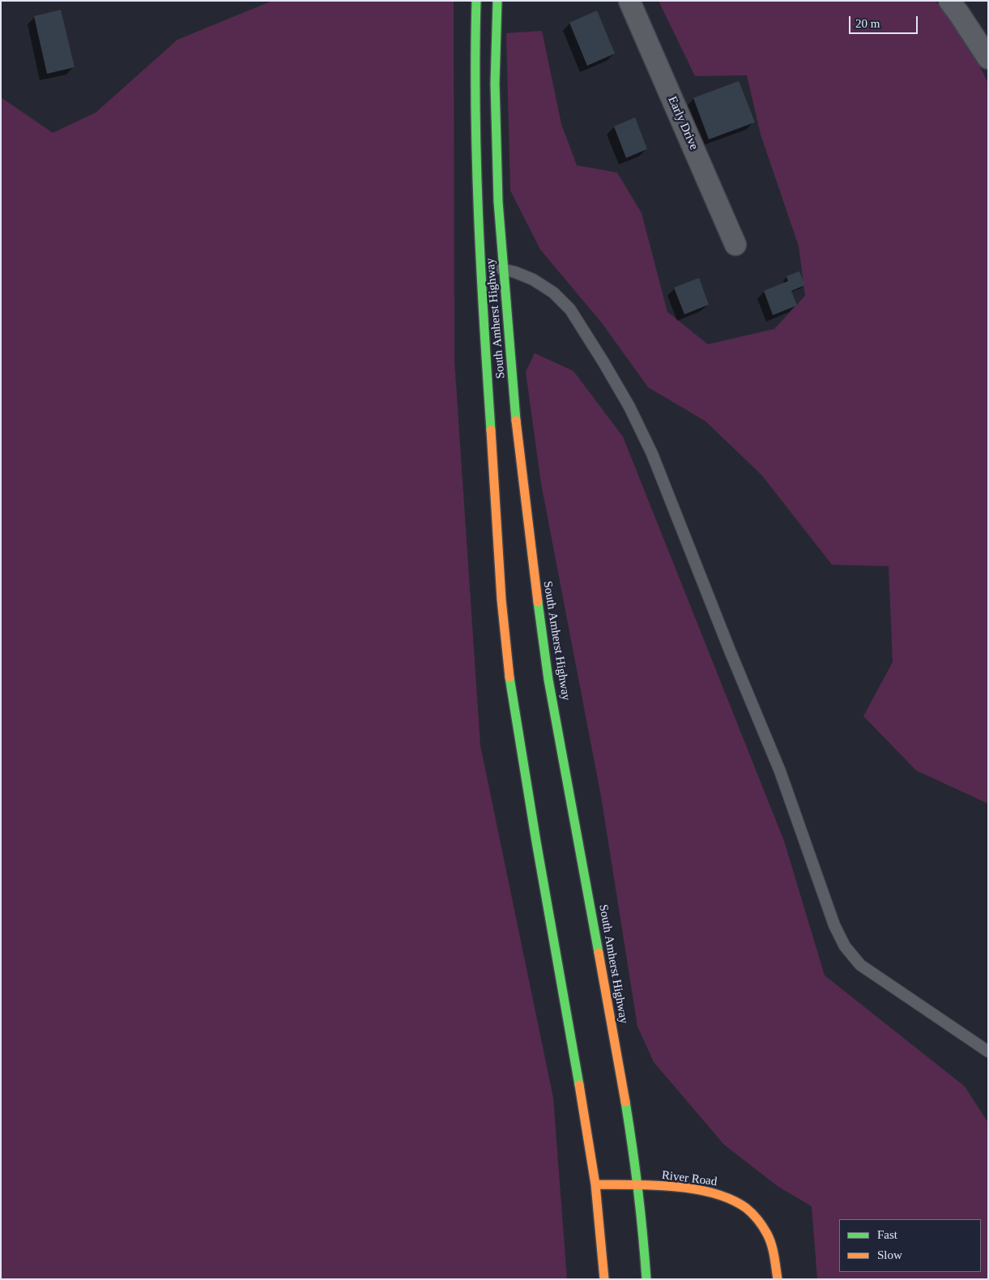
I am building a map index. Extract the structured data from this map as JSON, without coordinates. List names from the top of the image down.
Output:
{
  "streets": {
    "main road": ["South Amherst Highway", "River Road"],
    "street": ["Early Drive"]
  },
  "crossings": [
    ["South Amherst Highway", "River Road"]
  ],
  "legend": ["Fast", "Slow"],
  "scale_bar": "20 m"
}
